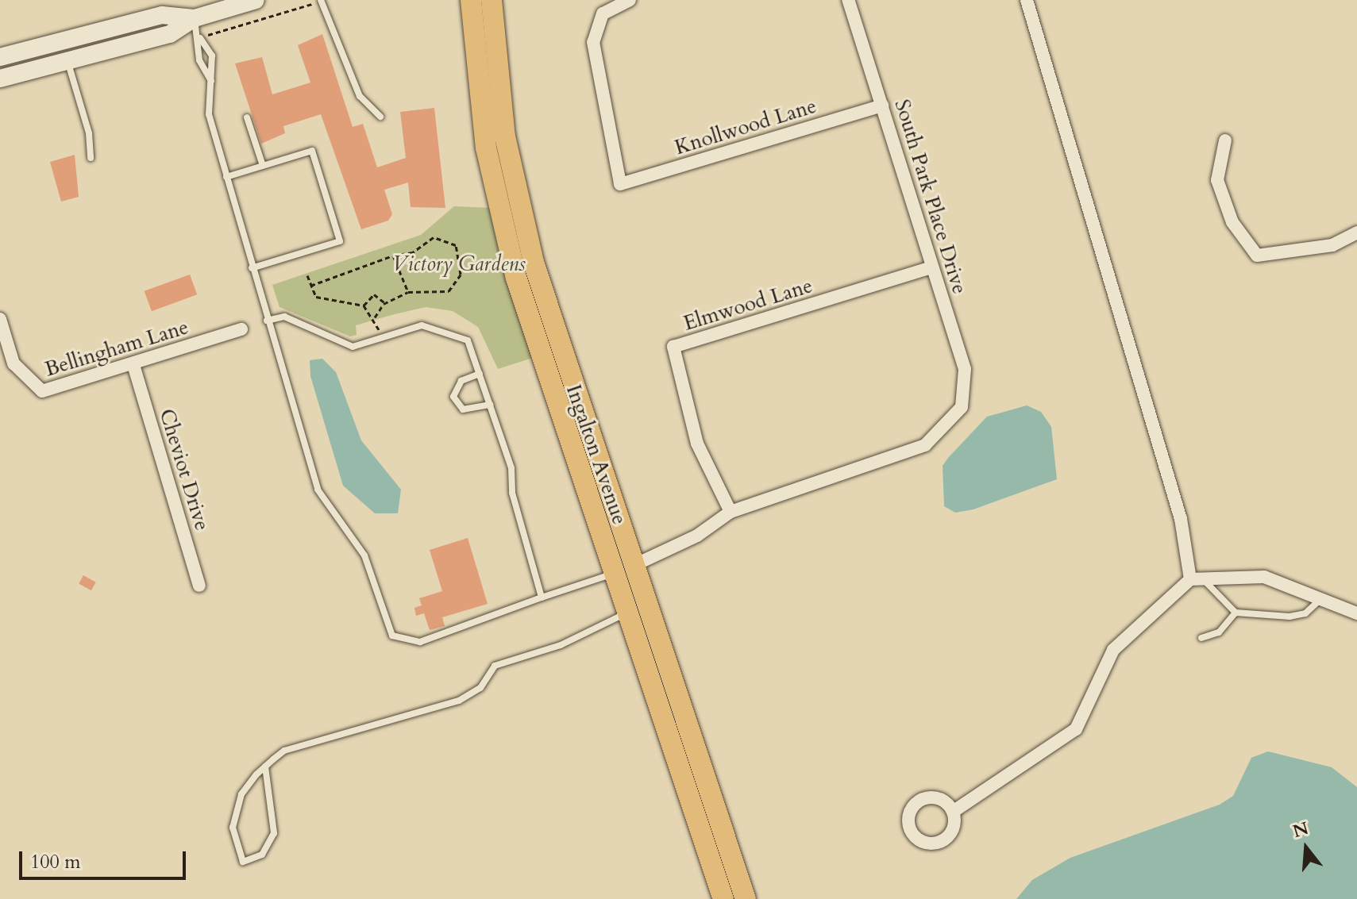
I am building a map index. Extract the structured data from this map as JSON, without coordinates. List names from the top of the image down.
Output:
{
  "streets": {
    "main road": ["Ingalton Avenue"],
    "street": [
      "Knollwood Lane",
      "South Park Place Drive",
      "Elmwood Lane",
      "Bellingham Lane",
      "Cheviot Drive"
    ]
  },
  "crossings": [
    ["Knollwood Lane", "South Park Place Drive"],
    ["South Park Place Drive", "Elmwood Lane"],
    ["Bellingham Lane", "Cheviot Drive"]
  ],
  "parks": ["Victory Gardens"],
  "scale_bar": "100 m",
  "north": "top"
}
